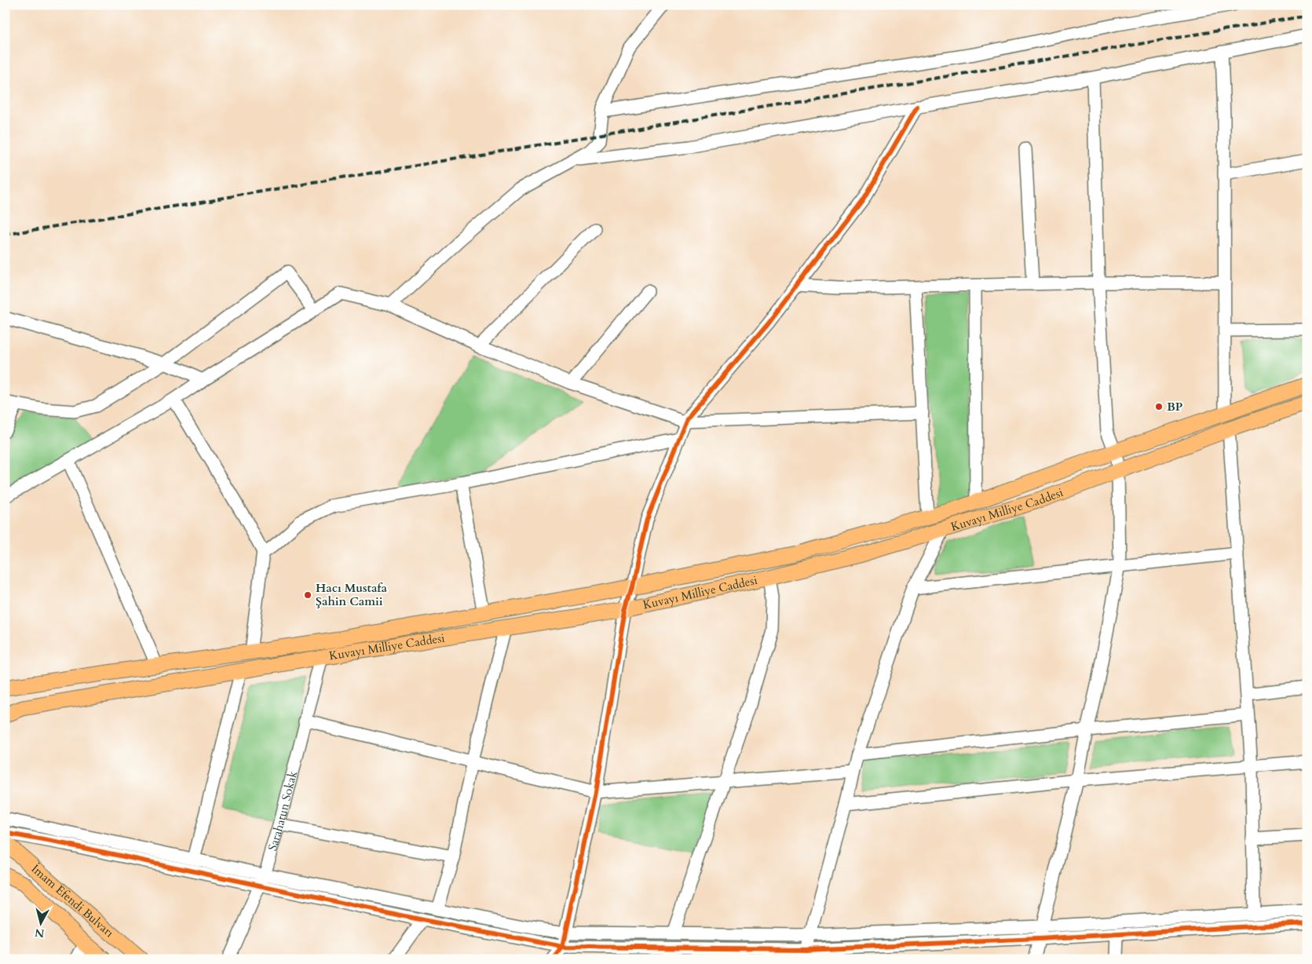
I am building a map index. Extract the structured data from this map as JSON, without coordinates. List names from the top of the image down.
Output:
{
  "streets": {
    "main road": ["Kuvayı Milliye Caddesi", "İmam Efendi Bulvarı"],
    "street": ["Sarahatun Sokak"]
  },
  "crossings": [
    ["Kuvayı Milliye Caddesi", "Sarahatun Sokak"]
  ],
  "places": ["BP", "Hacı Mustafa Şahin Camii"],
  "north": "bottom"
}
